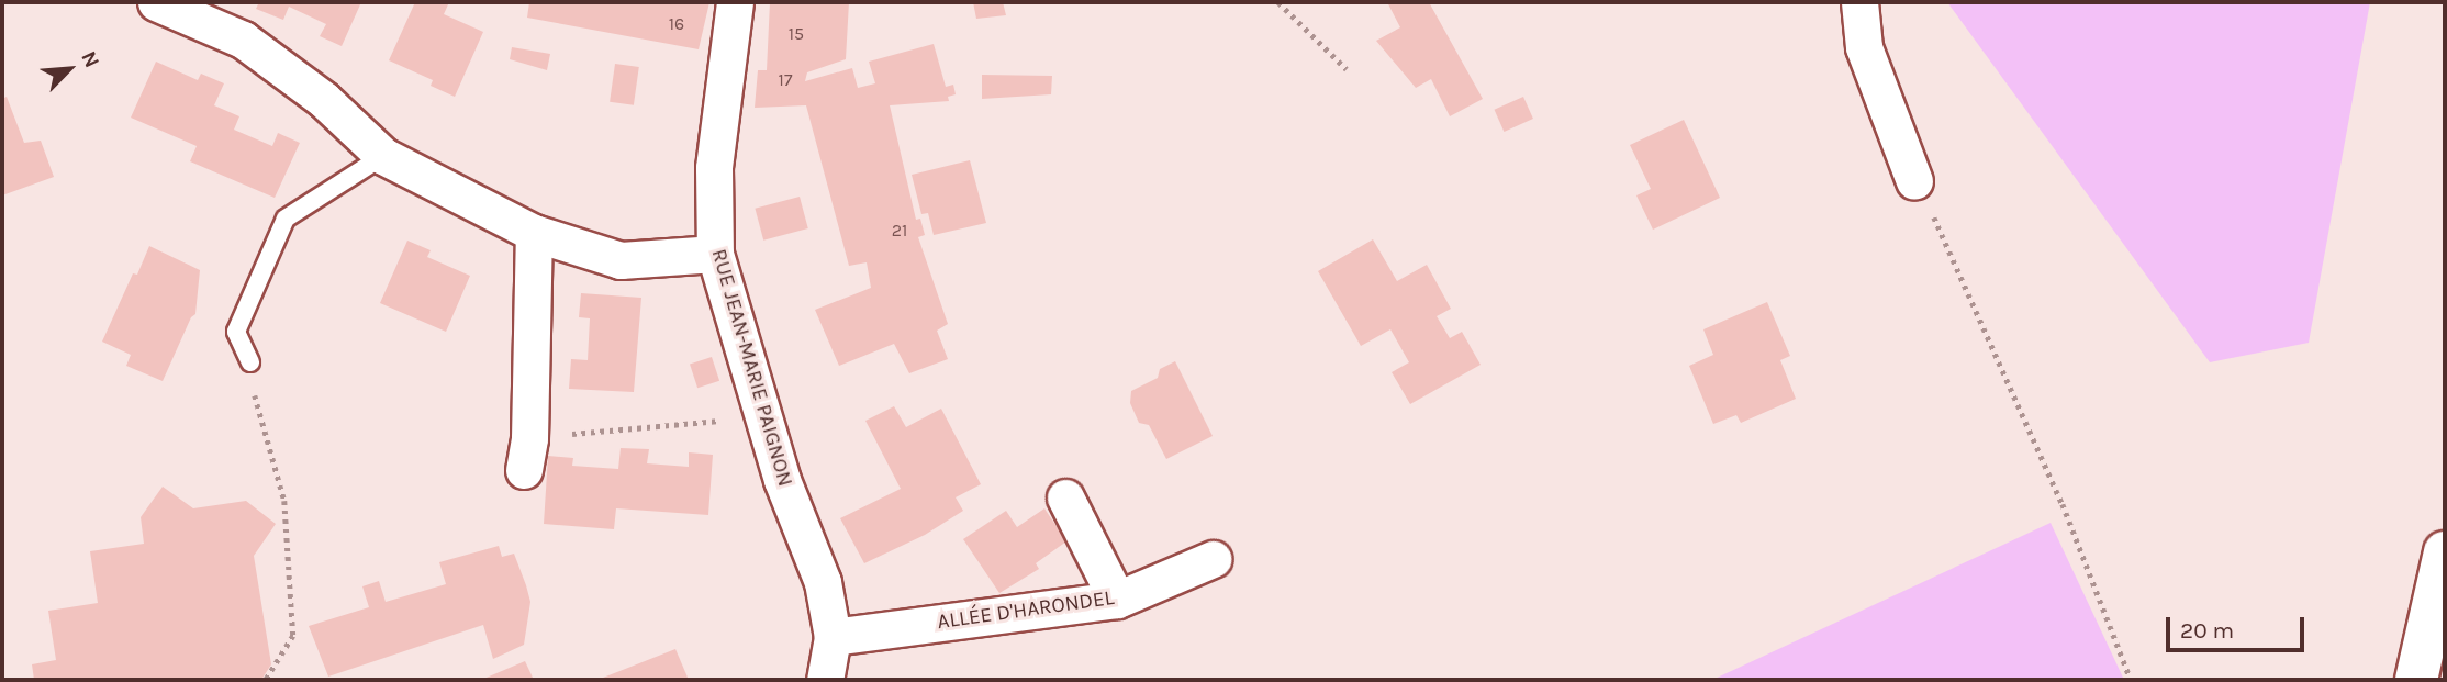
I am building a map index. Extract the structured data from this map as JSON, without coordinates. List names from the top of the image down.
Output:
{
  "streets": {
    "street": ["RUE JEAN-MARIE PAIGNON", "ALLÉE D'HARONDEL"]
  },
  "crossings": [
    ["RUE JEAN-MARIE PAIGNON", "ALLÉE D'HARONDEL"]
  ],
  "house_numbers": [
    "16",
    "15",
    "17",
    "21"
  ],
  "scale_bar": "20 m",
  "north": "top right"
}
